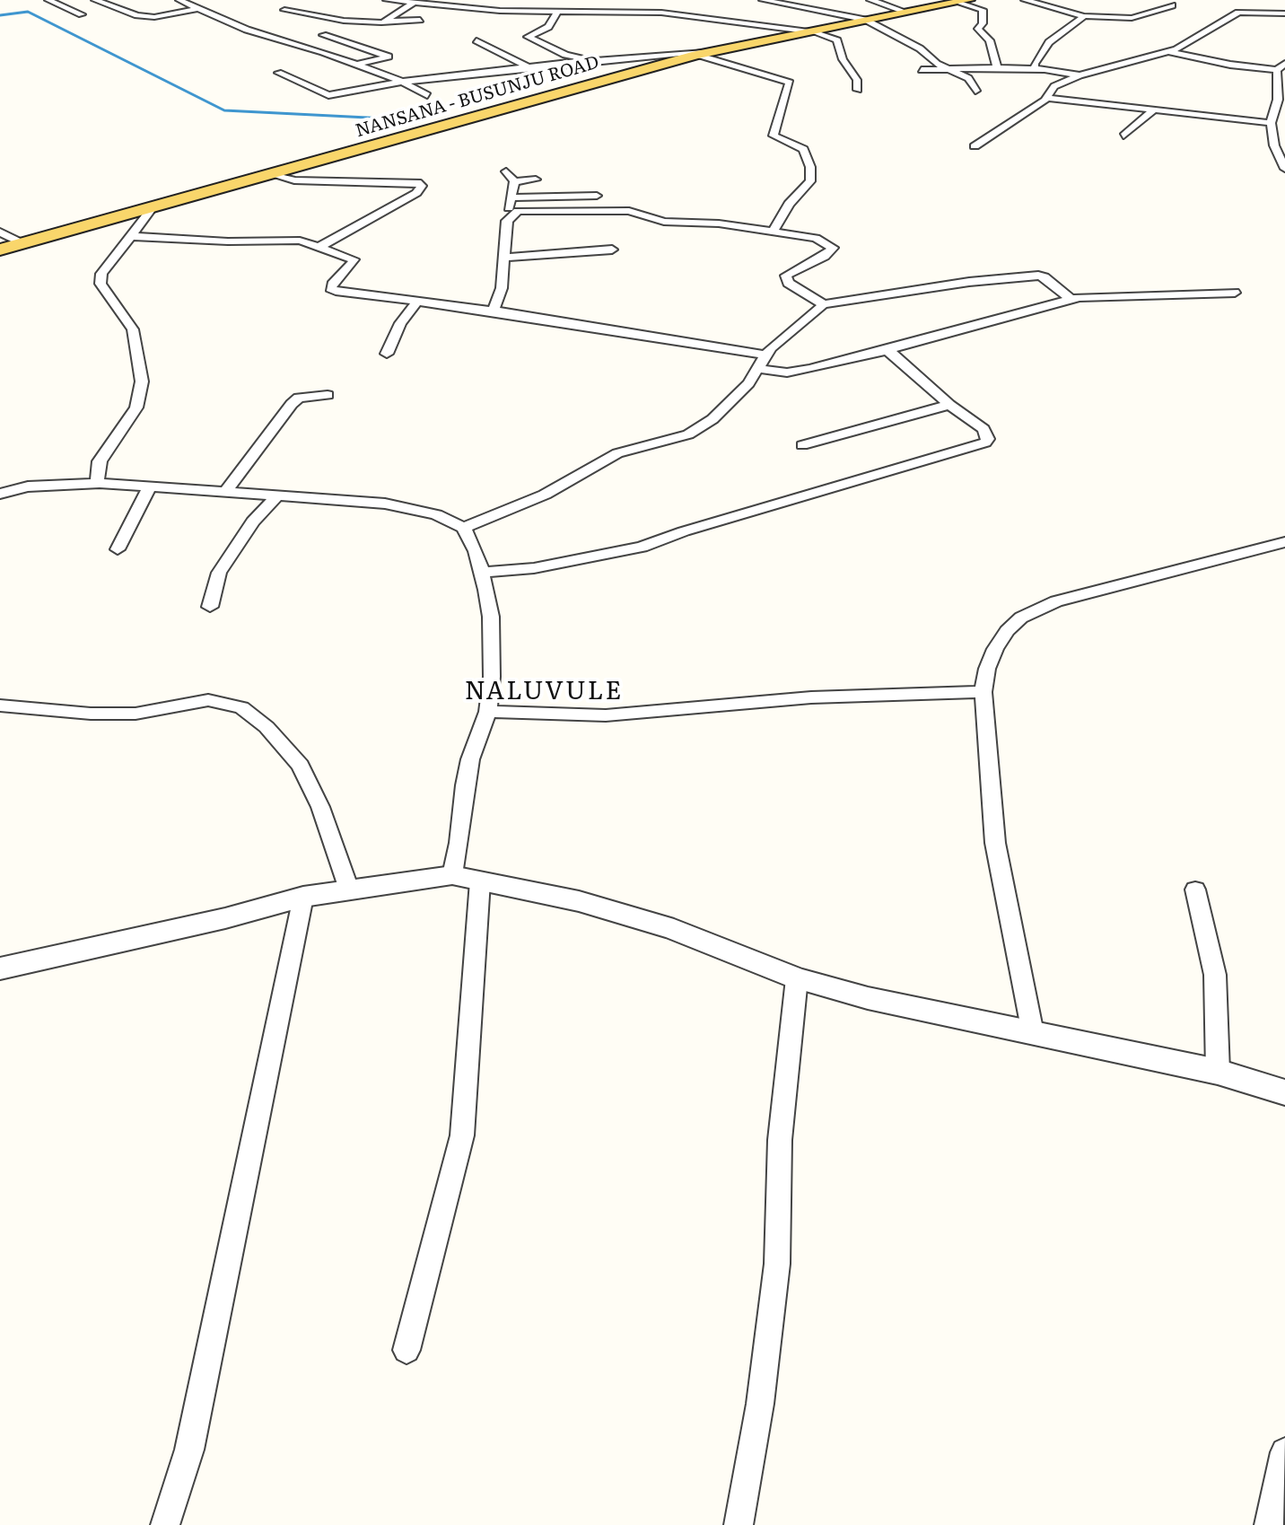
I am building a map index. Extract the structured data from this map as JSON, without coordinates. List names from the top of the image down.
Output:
{
  "streets": {
    "main road": ["NANSANA - BUSUNJU ROAD"]
  },
  "districts": ["NALUVULE"]
}
